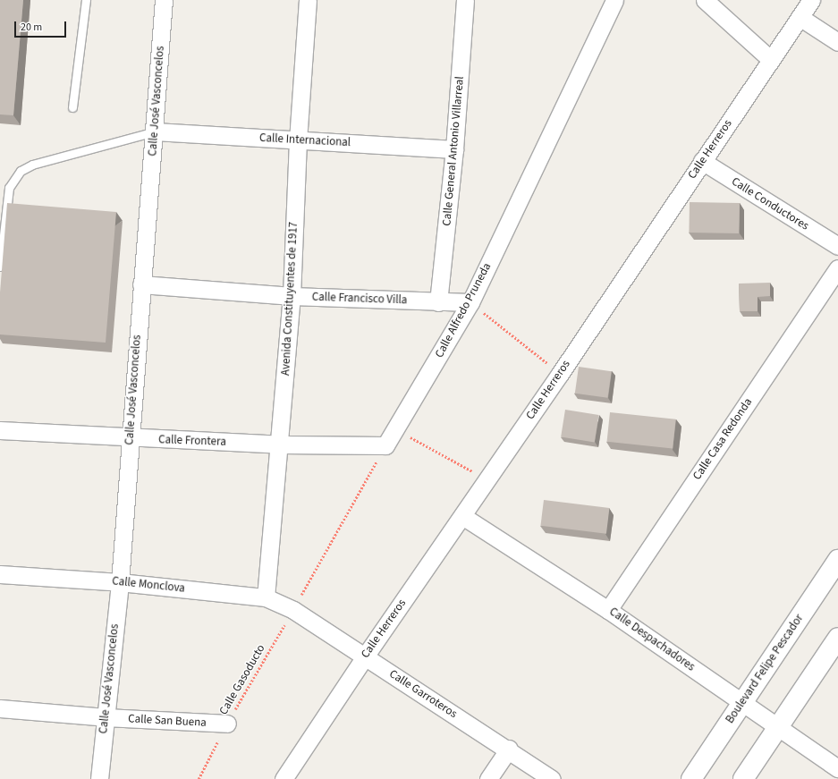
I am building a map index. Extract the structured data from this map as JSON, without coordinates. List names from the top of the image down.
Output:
{
  "streets": {
    "street": [
      "Calle José Vasconcelos",
      "Calle Internacional",
      "Calle Herreros",
      "Calle General Antonio Villarreal",
      "Calle Conductores",
      "Avenida Constituyentes de 1917",
      "Calle Francisco Villa",
      "Calle Alfredo Pruneda",
      "Calle Casa Redonda",
      "Calle Frontera",
      "Calle Monclova",
      "Calle Despachadores",
      "Boulevard Felipe Pescador",
      "Calle Garroteros",
      "Calle San Buena"
    ],
    "path": ["Calle Gasoducto"]
  },
  "crossings": [
    ["Calle José Vasconcelos", "Calle Internacional"],
    ["Calle José Vasconcelos", "Calle Francisco Villa"],
    ["Calle José Vasconcelos", "Calle Frontera"],
    ["Calle José Vasconcelos", "Calle Monclova"],
    ["Calle José Vasconcelos", "Calle San Buena"],
    ["Calle Internacional", "Calle General Antonio Villarreal"],
    ["Calle Internacional", "Avenida Constituyentes de 1917"],
    ["Calle Herreros", "Calle Conductores"],
    ["Calle Herreros", "Calle Despachadores"],
    ["Calle Herreros", "Calle Garroteros"],
    ["Calle General Antonio Villarreal", "Calle Francisco Villa"],
    ["Avenida Constituyentes de 1917", "Calle Francisco Villa"],
    ["Avenida Constituyentes de 1917", "Calle Frontera"],
    ["Avenida Constituyentes de 1917", "Calle Monclova"],
    ["Calle Francisco Villa", "Calle Alfredo Pruneda"],
    ["Calle Alfredo Pruneda", "Calle Frontera"],
    ["Calle Casa Redonda", "Calle Despachadores"],
    ["Calle Monclova", "Calle Gasoducto"],
    ["Calle Monclova", "Calle Garroteros"],
    ["Calle Despachadores", "Boulevard Felipe Pescador"],
    ["Calle Gasoducto", "Calle Garroteros"],
    ["Calle Gasoducto", "Calle San Buena"]
  ],
  "scale_bar": "20 m"
}
